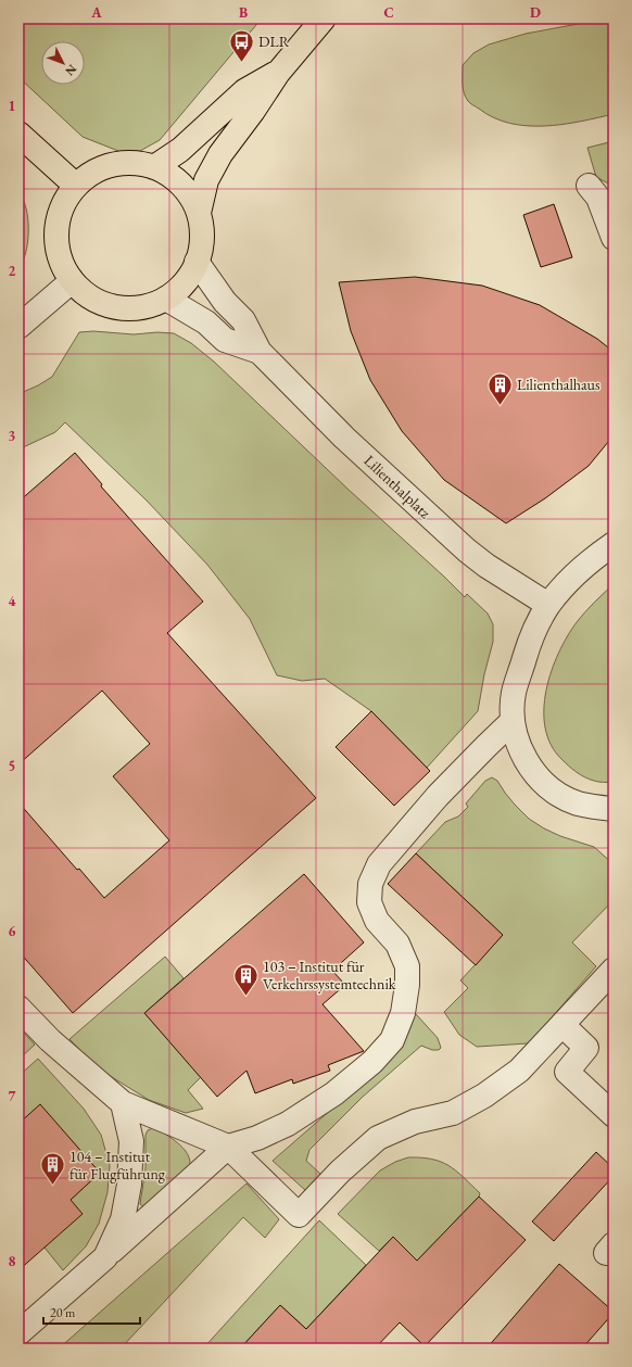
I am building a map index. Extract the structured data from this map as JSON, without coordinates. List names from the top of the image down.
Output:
{
  "streets": {
    "street": ["Lilienthalplatz"]
  },
  "places": {
    "bus stop": ["DLR"],
    "building": ["Lilienthalhaus", "103 – Institut für Verkehrssystemtechnik", "104 – Institut für Flugführung"]
  },
  "scale_bar": "20 m",
  "north": "bottom right",
  "grid": {
    "columns": [
      "A",
      "B",
      "C",
      "D"
    ],
    "rows": [
      "1",
      "2",
      "3",
      "4",
      "5",
      "6",
      "7",
      "8"
    ]
  }
}
